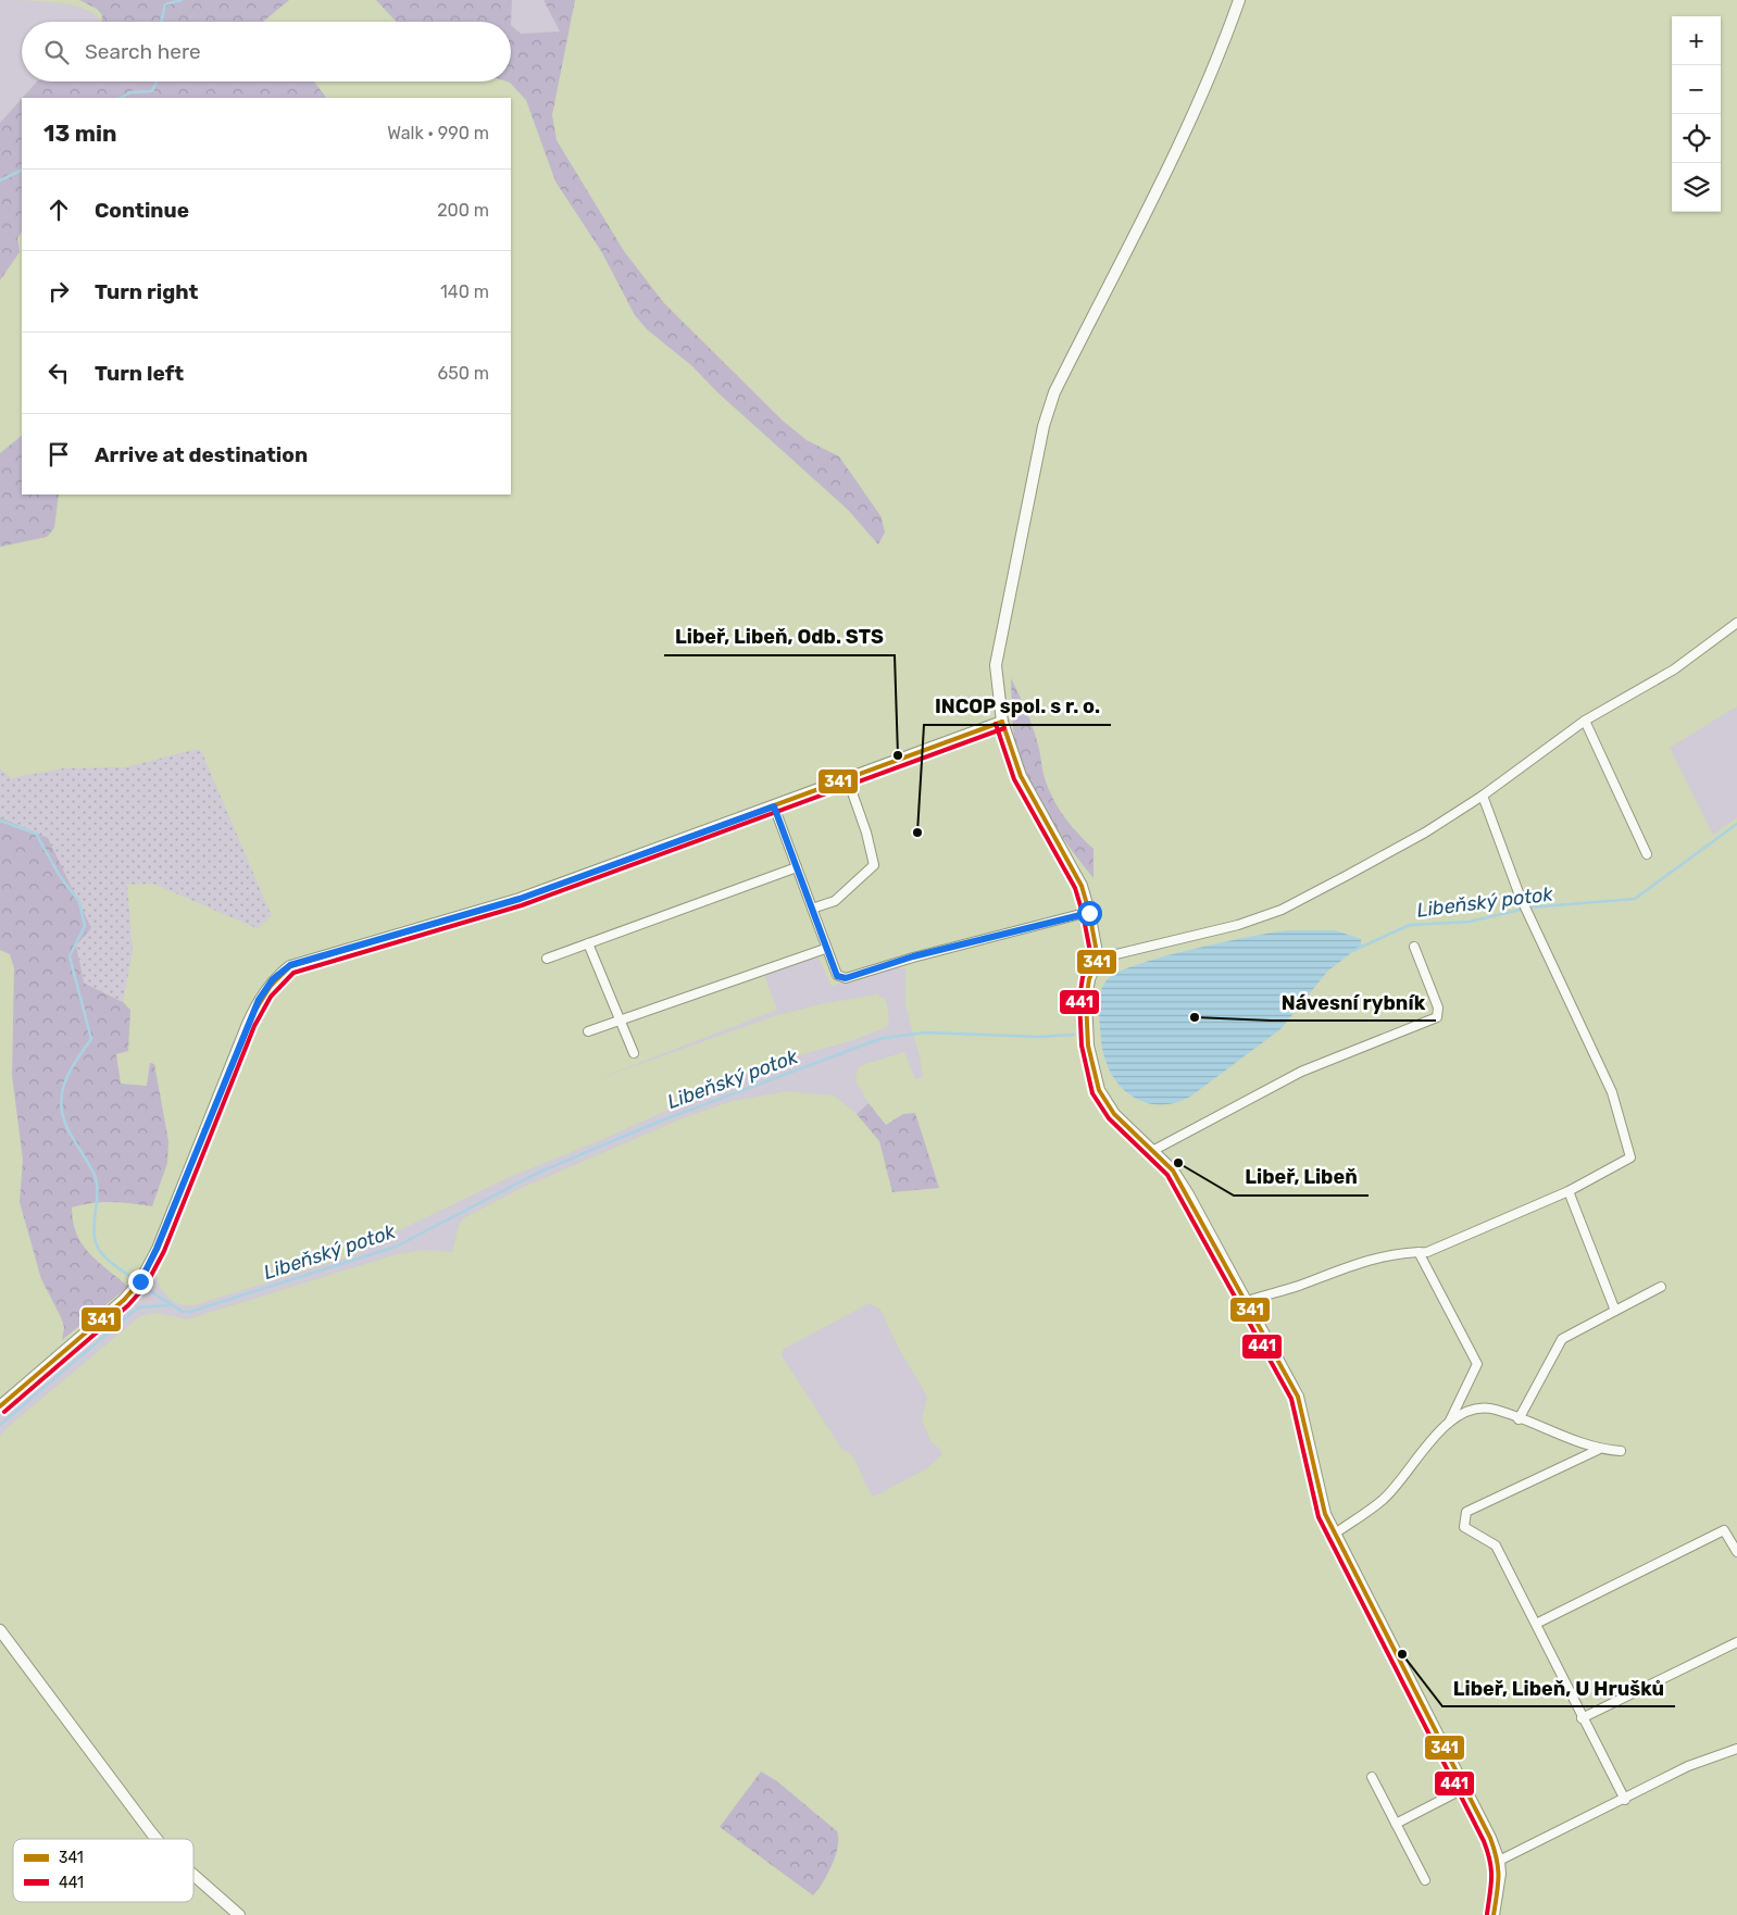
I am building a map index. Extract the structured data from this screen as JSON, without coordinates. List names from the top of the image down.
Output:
{
  "water": ["Libeňský potok"],
  "places": [
    "Libeř, Libeň, Odb. STS",
    "INCOP spol. s r. o.",
    "Návesní rybník",
    "Libeř, Libeň",
    "Libeř, Libeň, U Hrušků"
  ],
  "lines": ["transit line 341", "transit line 441"],
  "legend": ["341", "441"],
  "page": {
    "map_buttons": ["+", "−"],
    "search": "Search here",
    "heading": ["13 min", "Walk · 990 m"],
    "list": [
      ["Continue", "200 m"],
      ["Turn right", "140 m"],
      ["Turn left", "650 m"],
      "Arrive at destination"
    ]
  }
}
